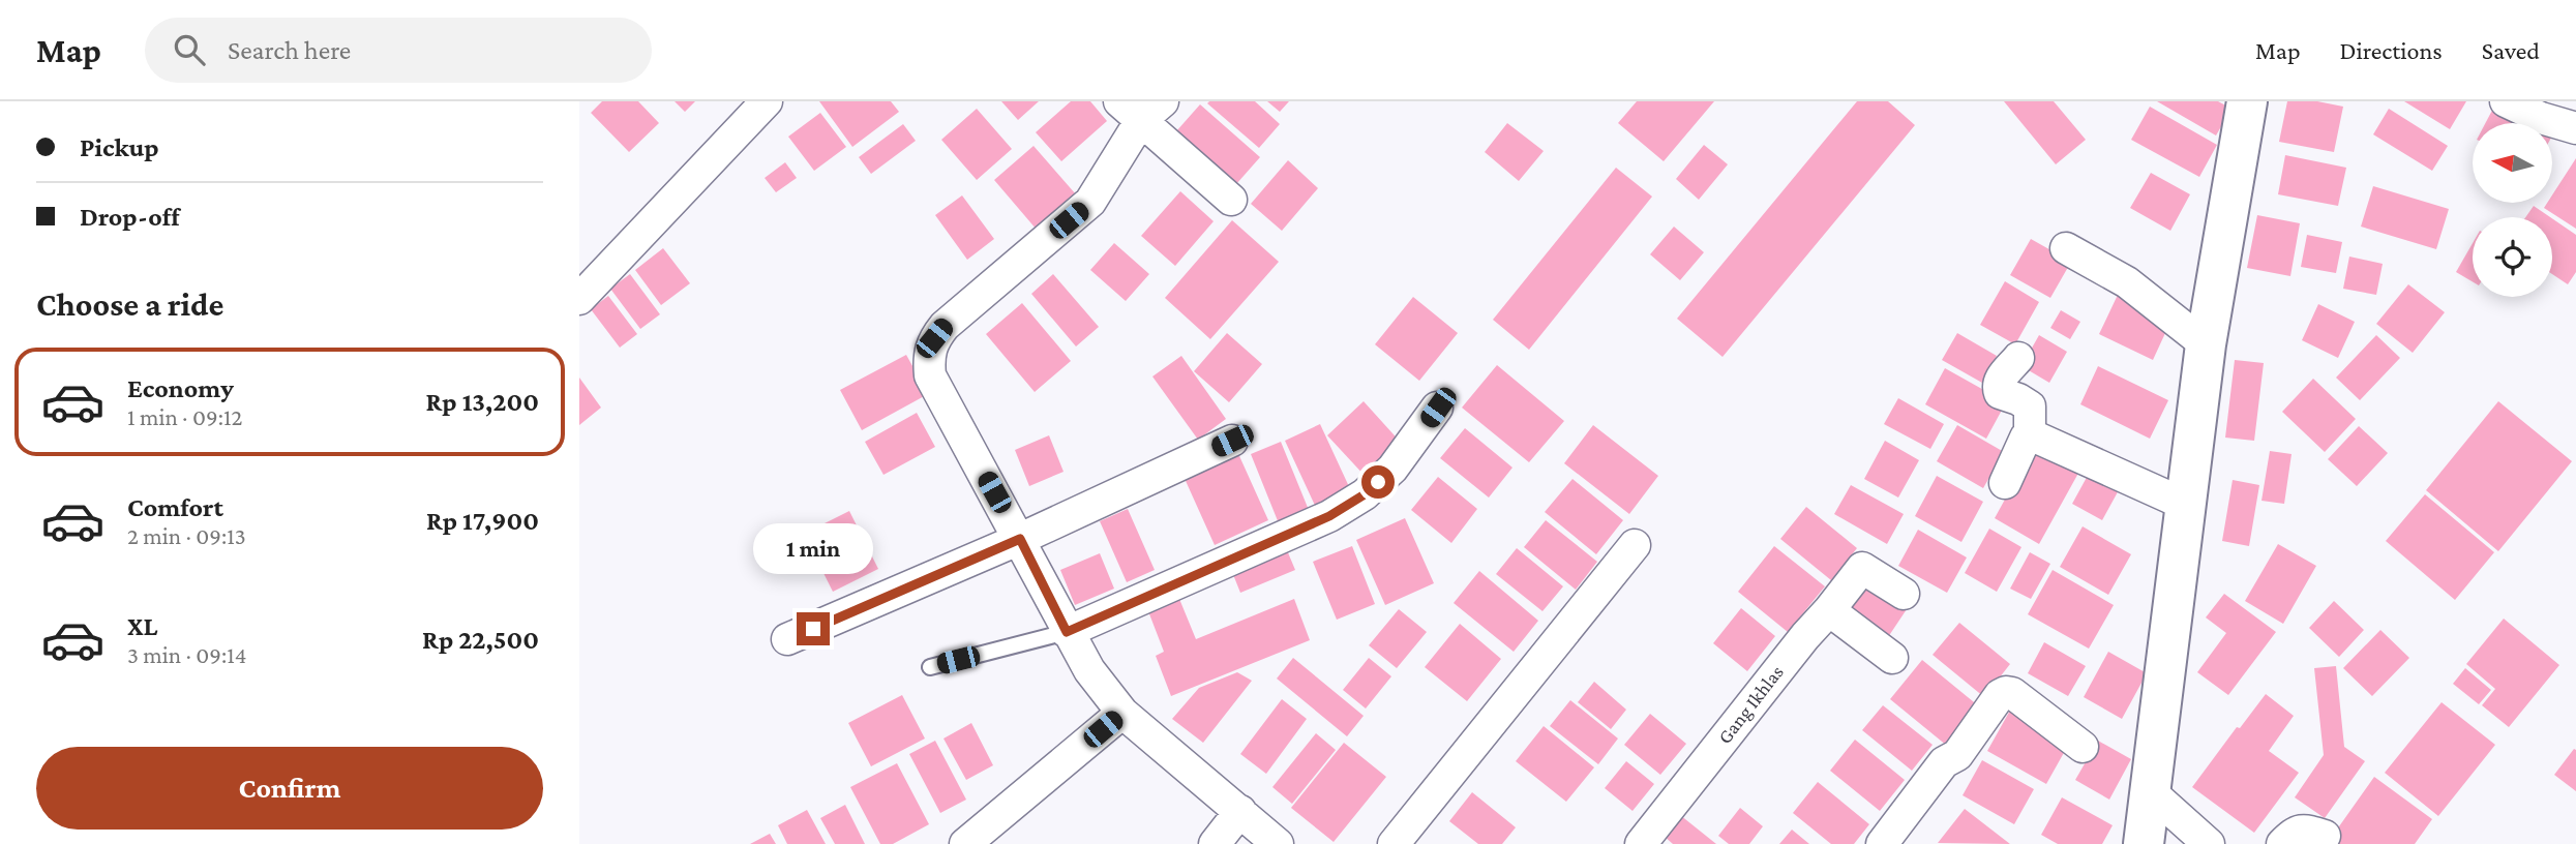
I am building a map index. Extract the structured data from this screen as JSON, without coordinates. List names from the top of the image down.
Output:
{
  "streets": {
    "street": ["Gang Ikhlas"]
  },
  "north": "left",
  "page": {
    "header": "Map",
    "search": "Search here",
    "nav": ["Map", "Directions", "Saved"],
    "banner": ["Pickup", "Drop-off"],
    "heading": "Choose a ride",
    "list": [
      {
        "name": "Economy",
        "note": "1 min · 09:12",
        "value": "Rp 13,200"
      },
      {
        "name": "Comfort",
        "note": "2 min · 09:13",
        "value": "Rp 17,900"
      },
      {
        "name": "XL",
        "note": "3 min · 09:14",
        "value": "Rp 22,500"
      }
    ],
    "bubble": "1 min",
    "buttons": "Confirm"
  }
}
